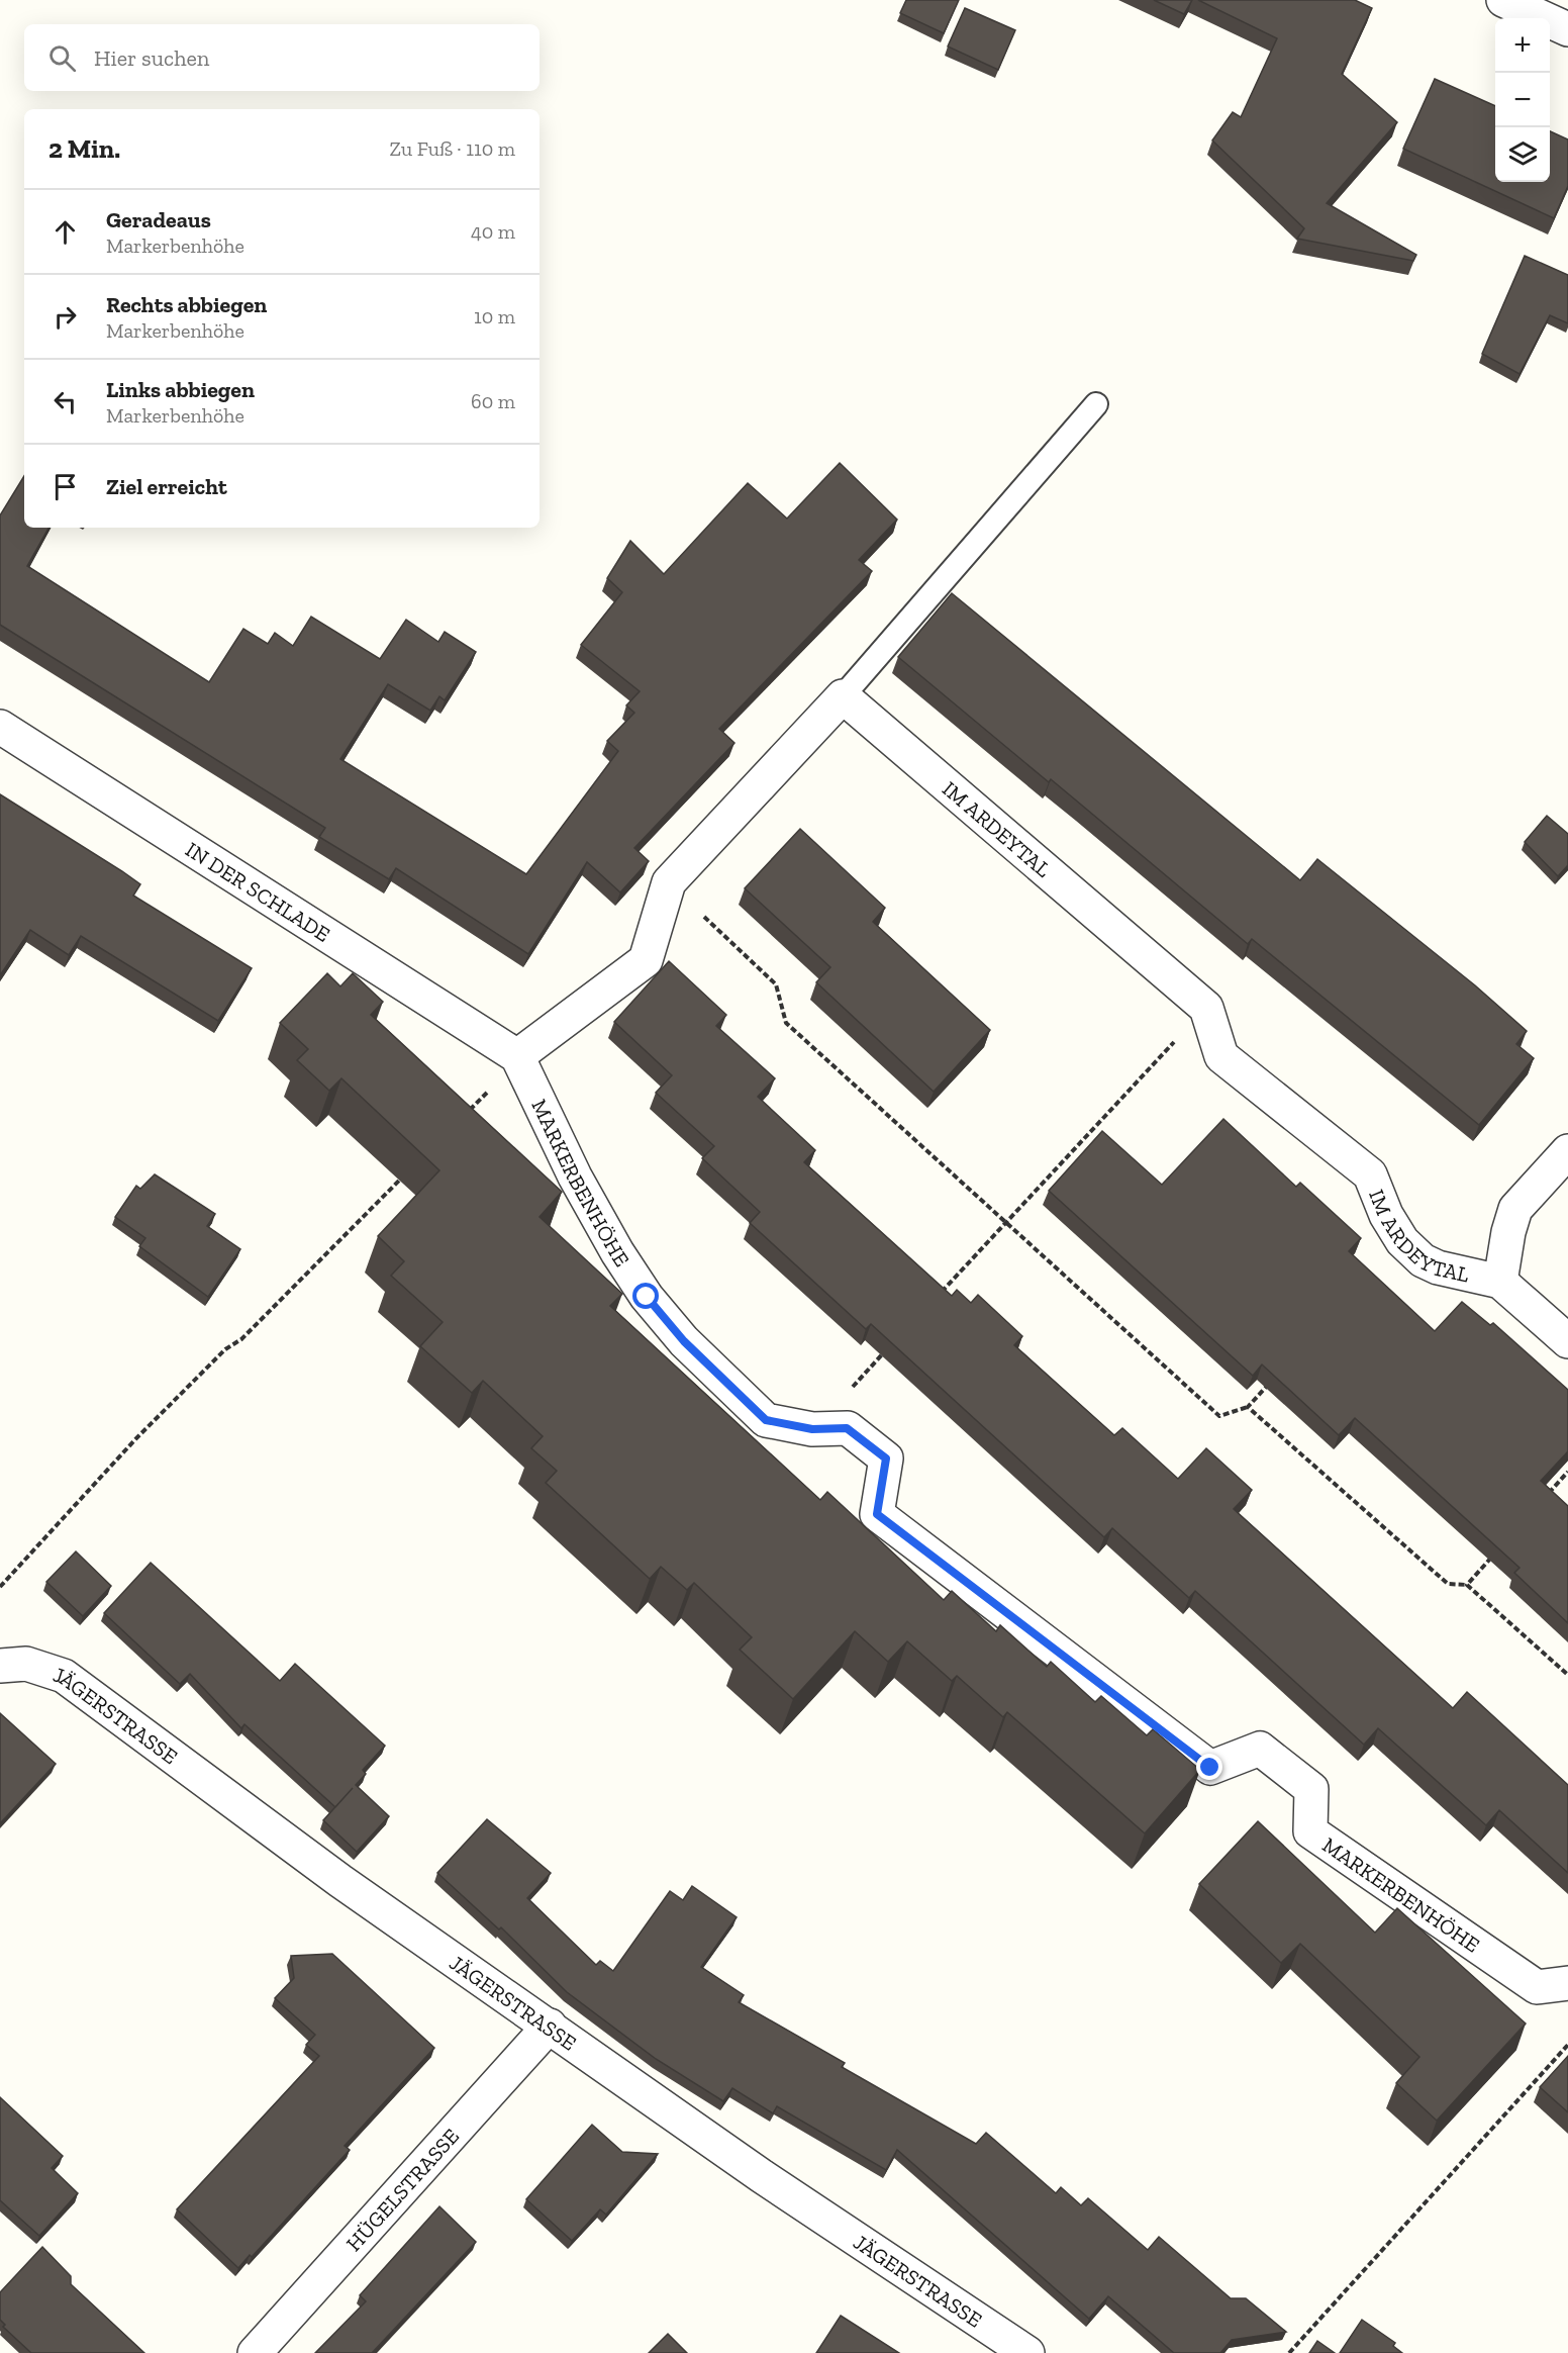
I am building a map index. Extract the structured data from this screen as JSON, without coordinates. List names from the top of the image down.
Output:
{
  "streets": {
    "street": [
      "IM ARDEYTAL",
      "IN DER SCHLADE",
      "MARKERBENHÖHE",
      "JÄGERSTRASSE",
      "HÜGELSTRASSE"
    ]
  },
  "crossings": [
    ["IN DER SCHLADE", "MARKERBENHÖHE"],
    ["JÄGERSTRASSE", "HÜGELSTRASSE"]
  ],
  "page": {
    "map_buttons": ["+", "−"],
    "search": "Hier suchen",
    "heading": ["2 Min.", "Zu Fuß · 110 m"],
    "list": [
      ["Geradeaus", "Markerbenhöhe", "40 m"],
      ["Rechts abbiegen", "Markerbenhöhe", "10 m"],
      ["Links abbiegen", "Markerbenhöhe", "60 m"],
      "Ziel erreicht"
    ]
  }
}
